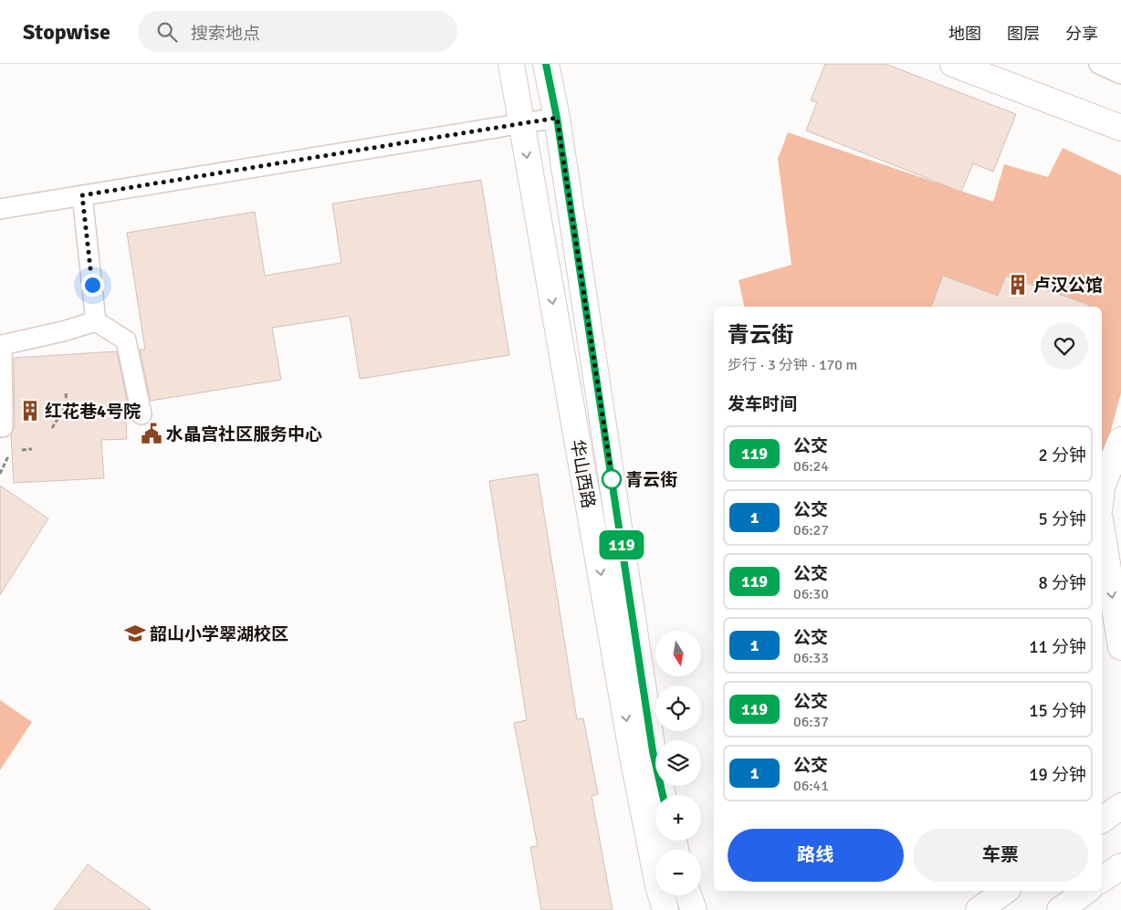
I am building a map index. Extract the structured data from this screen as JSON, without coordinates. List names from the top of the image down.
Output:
{
  "streets": {
    "main road": ["华山西路"]
  },
  "places": {
    "building": ["卢汉公馆", "红花巷4号院"],
    "public building": ["水晶宫社区服务中心"],
    "other": ["青云街"],
    "school or university": ["韶山小学翠湖校区"]
  },
  "lines": ["bus line 119"],
  "north": "bottom",
  "page": {
    "header": "Stopwise",
    "search": "搜索地点",
    "nav": ["地图", "图层", "分享"],
    "on_map": "119",
    "heading": [
      ["青云街", "步行 · 3 分钟 · 170 m"],
      "发车时间"
    ],
    "list": [
      {
        "mark": "119",
        "name": "公交",
        "note": "06:24",
        "value": "2 分钟"
      },
      {
        "mark": "1",
        "name": "公交",
        "note": "06:27",
        "value": "5 分钟"
      },
      {
        "mark": "119",
        "name": "公交",
        "note": "06:30",
        "value": "8 分钟"
      },
      {
        "mark": "1",
        "name": "公交",
        "note": "06:33",
        "value": "11 分钟"
      },
      {
        "mark": "119",
        "name": "公交",
        "note": "06:37",
        "value": "15 分钟"
      },
      {
        "mark": "1",
        "name": "公交",
        "note": "06:41",
        "value": "19 分钟"
      }
    ],
    "map_buttons": ["+", "−"],
    "buttons": ["路线", "车票"]
  }
}
